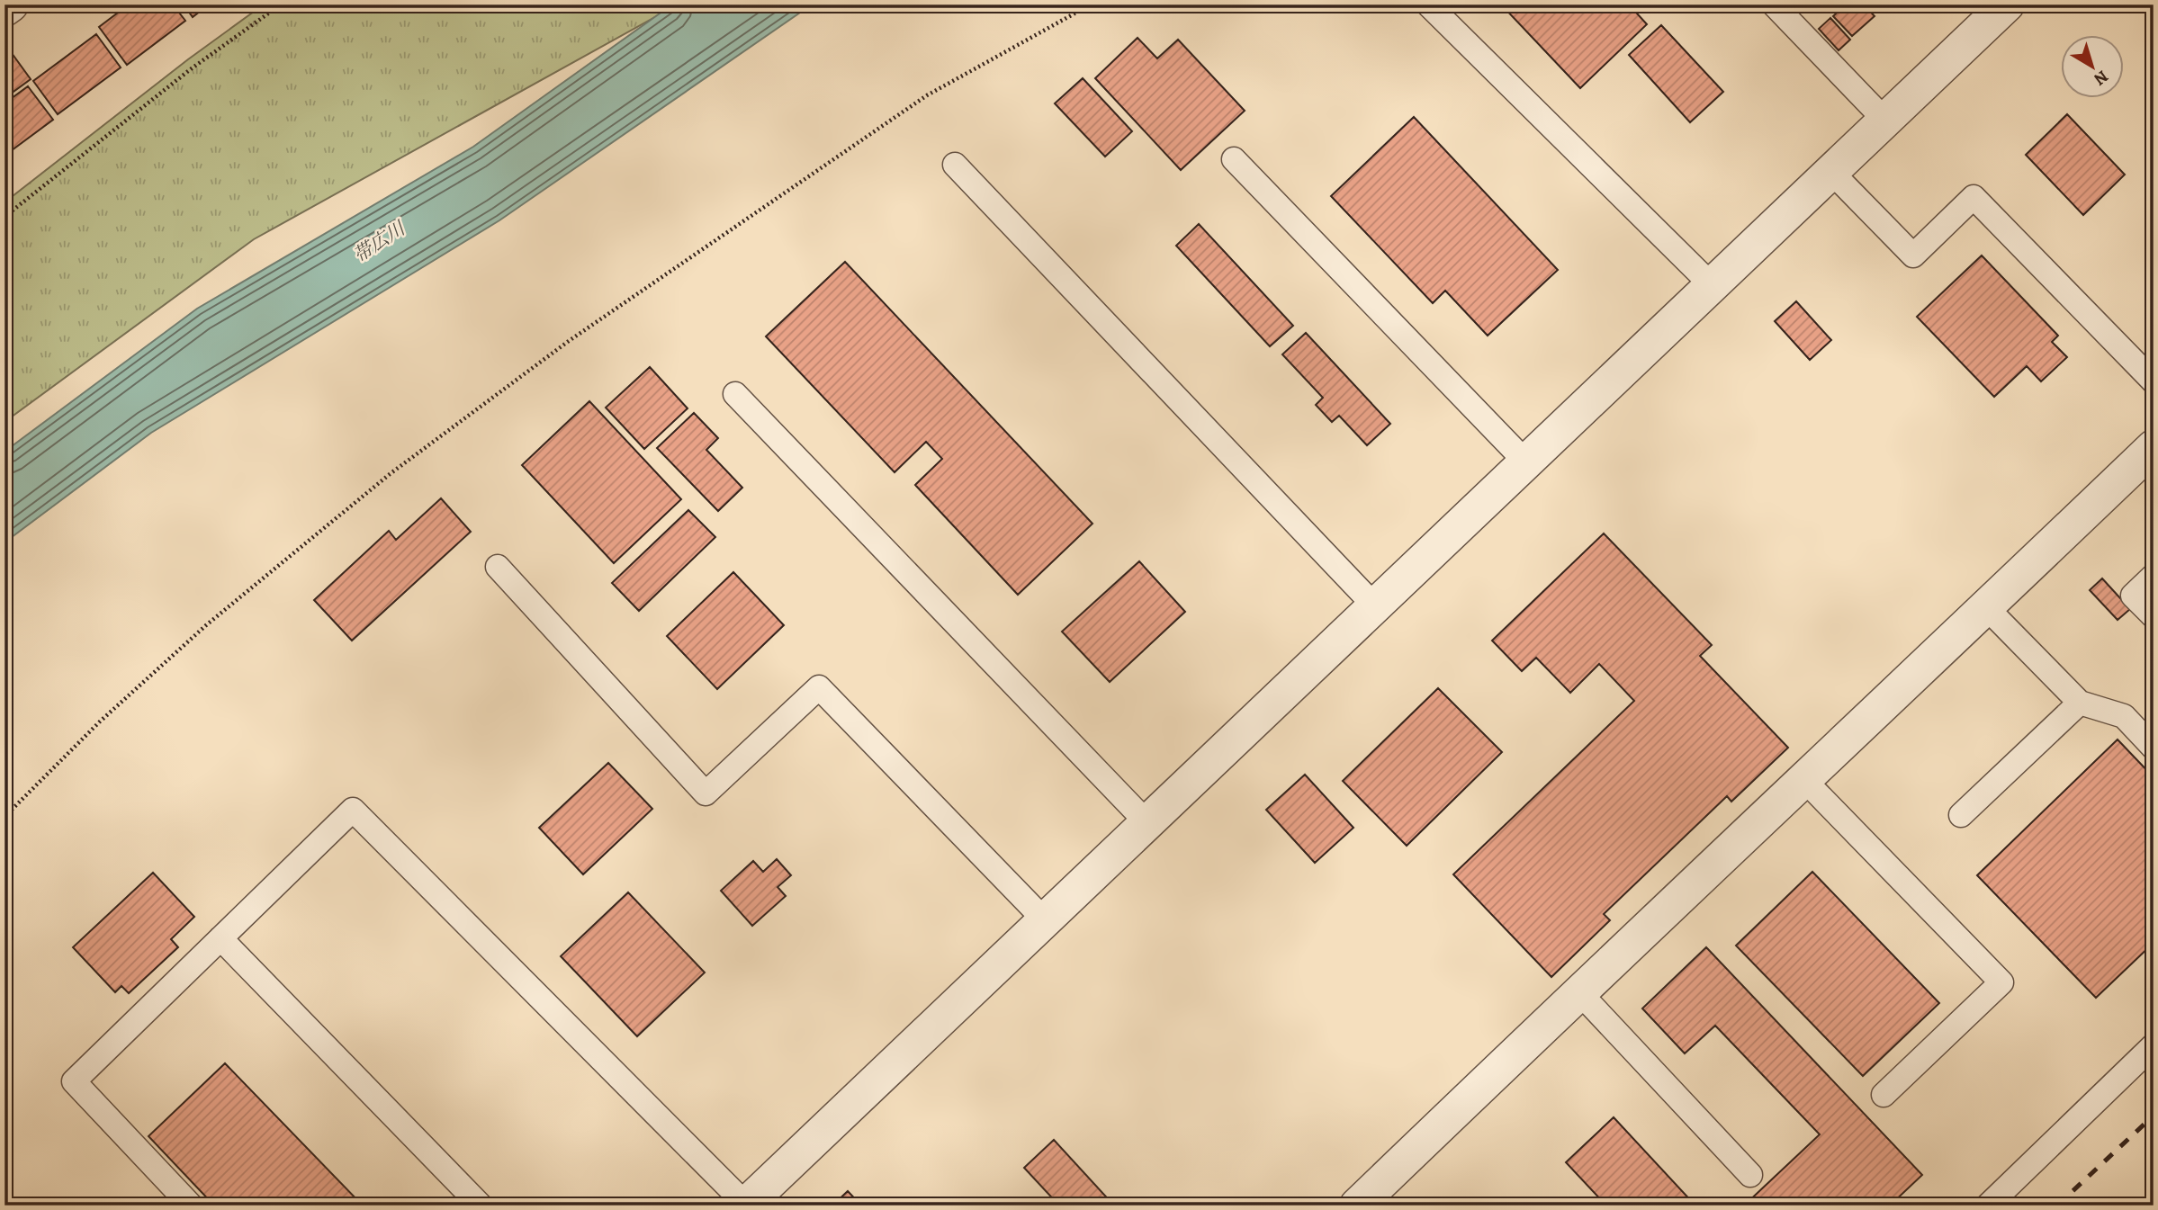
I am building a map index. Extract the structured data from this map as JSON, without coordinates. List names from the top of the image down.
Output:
{
  "water": ["帯広川"],
  "north": "bottom right"
}
